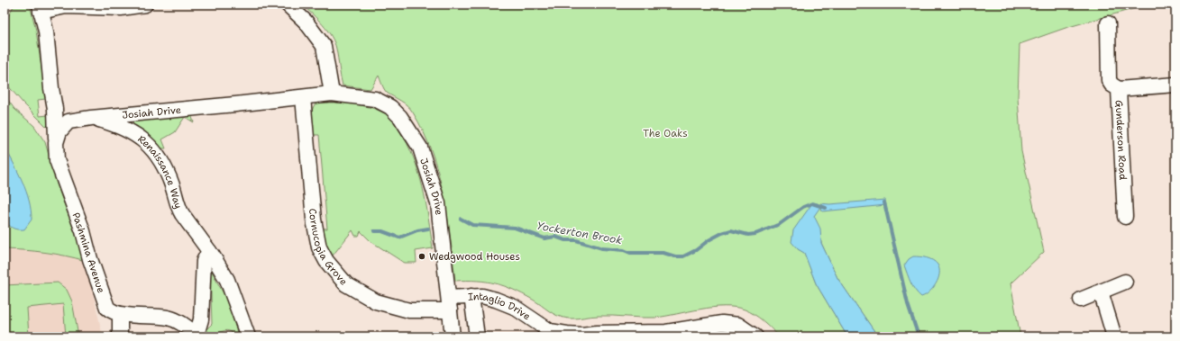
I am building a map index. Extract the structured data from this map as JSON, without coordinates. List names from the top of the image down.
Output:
{
  "streets": {
    "street": [
      "Josiah Drive",
      "Gunderson Road",
      "Renaissance Way",
      "Cornucopia Grove",
      "Pashmina Avenue",
      "Intaglio Drive"
    ]
  },
  "crossings": [
    ["Josiah Drive", "Renaissance Way"],
    ["Josiah Drive", "Cornucopia Grove"],
    ["Josiah Drive", "Pashmina Avenue"],
    ["Josiah Drive", "Intaglio Drive"],
    ["Renaissance Way", "Pashmina Avenue"],
    ["Cornucopia Grove", "Intaglio Drive"]
  ],
  "water": ["Yockerton Brook"],
  "parks": ["The Oaks"],
  "places": ["Wedgwood Houses"]
}
